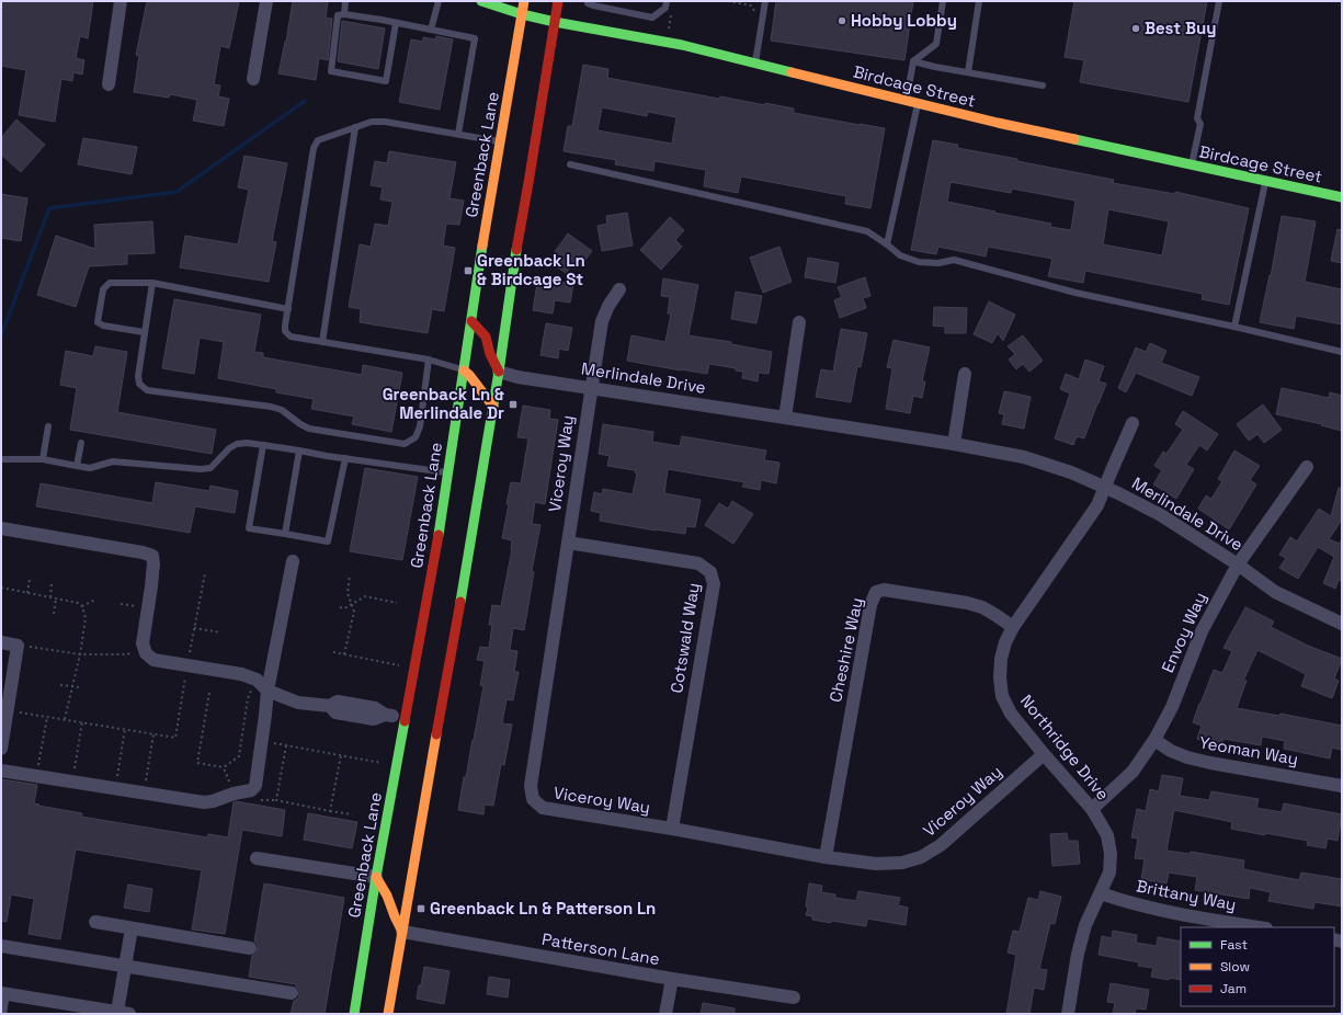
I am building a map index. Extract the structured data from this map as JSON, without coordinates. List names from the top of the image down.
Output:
{
  "streets": {
    "main road": ["Birdcage Street", "Greenback Lane"],
    "street": [
      "Merlindale Drive",
      "Viceroy Way",
      "Envoy Way",
      "Cotswald Way",
      "Cheshire Way",
      "Northridge Drive",
      "Yeoman Way",
      "Brittany Way",
      "Patterson Lane"
    ]
  },
  "crossings": [
    ["Birdcage Street", "Greenback Lane"],
    ["Merlindale Drive", "Viceroy Way"],
    ["Merlindale Drive", "Envoy Way"],
    ["Merlindale Drive", "Northridge Drive"],
    ["Viceroy Way", "Cotswald Way"],
    ["Viceroy Way", "Cheshire Way"],
    ["Viceroy Way", "Northridge Drive"],
    ["Envoy Way", "Northridge Drive"],
    ["Envoy Way", "Yeoman Way"],
    ["Cheshire Way", "Northridge Drive"],
    ["Northridge Drive", "Brittany Way"]
  ],
  "places": {
    "other": ["Hobby Lobby", "Best Buy"],
    "transit": ["Greenback Ln & Birdcage St", "Greenback Ln & Merlindale Dr", "Greenback Ln & Patterson Ln"]
  },
  "legend": ["Fast", "Slow", "Jam"]
}
